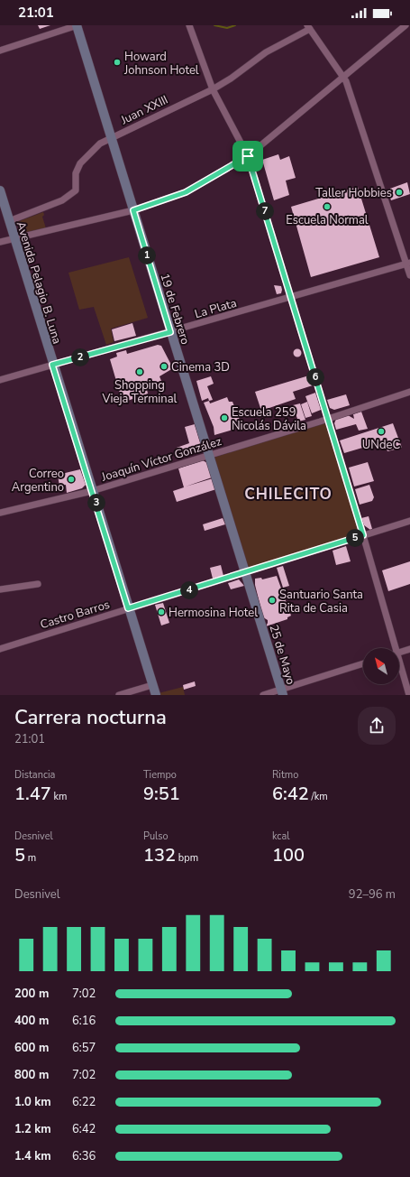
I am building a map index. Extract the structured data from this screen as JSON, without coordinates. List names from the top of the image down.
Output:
{
  "streets": {
    "main road": ["Avenida Pelagio B. Luna", "19 de Febrero", "25 de Mayo"],
    "street": [
      "Juan XXIII",
      "La Plata",
      "Joaquín Víctor González",
      "Castro Barros"
    ]
  },
  "crossings": [
    ["Juan XXIII", "Avenida Pelagio B. Luna"],
    ["Juan XXIII", "19 de Febrero"],
    ["Avenida Pelagio B. Luna", "La Plata"],
    ["Avenida Pelagio B. Luna", "Joaquín Víctor González"],
    ["Avenida Pelagio B. Luna", "Castro Barros"],
    ["La Plata", "19 de Febrero"],
    ["19 de Febrero", "Joaquín Víctor González"],
    ["19 de Febrero", "25 de Mayo"],
    ["Joaquín Víctor González", "25 de Mayo"],
    ["Castro Barros", "25 de Mayo"]
  ],
  "districts": ["CHILECITO"],
  "places": [
    "Howard Johnson Hotel",
    "Taller Hobbies",
    "Escuela Normal",
    "Cinema 3D",
    "Shopping Vieja Terminal",
    "Escuela 259 Nicolás Dávila",
    "UNdeC",
    "Correo Argentino",
    "Santuario Santa Rita de Casia",
    "Hermosina Hotel"
  ],
  "north": "top left",
  "page": {
    "status": "21:01",
    "pins": [
      "7",
      "1",
      "2",
      "6",
      "3",
      "5",
      "4"
    ],
    "heading": ["Carrera nocturna", "21:01"],
    "stats": [
      ["Distancia", "1.47 km"],
      ["Tiempo", "9:51"],
      ["Ritmo", "6:42 /km"],
      ["Desnivel", "5 m"],
      ["Pulso", "132 bpm"],
      ["kcal", "100"]
    ],
    "chart": ["Desnivel", "92–96 m"],
    "list": [
      {
        "name": "200 m",
        "note": "7:02"
      },
      {
        "name": "400 m",
        "note": "6:16"
      },
      {
        "name": "600 m",
        "note": "6:57"
      },
      {
        "name": "800 m",
        "note": "7:02"
      },
      {
        "name": "1.0 km",
        "note": "6:22"
      },
      {
        "name": "1.2 km",
        "note": "6:42"
      },
      {
        "name": "1.4 km",
        "note": "6:36"
      }
    ]
  }
}
